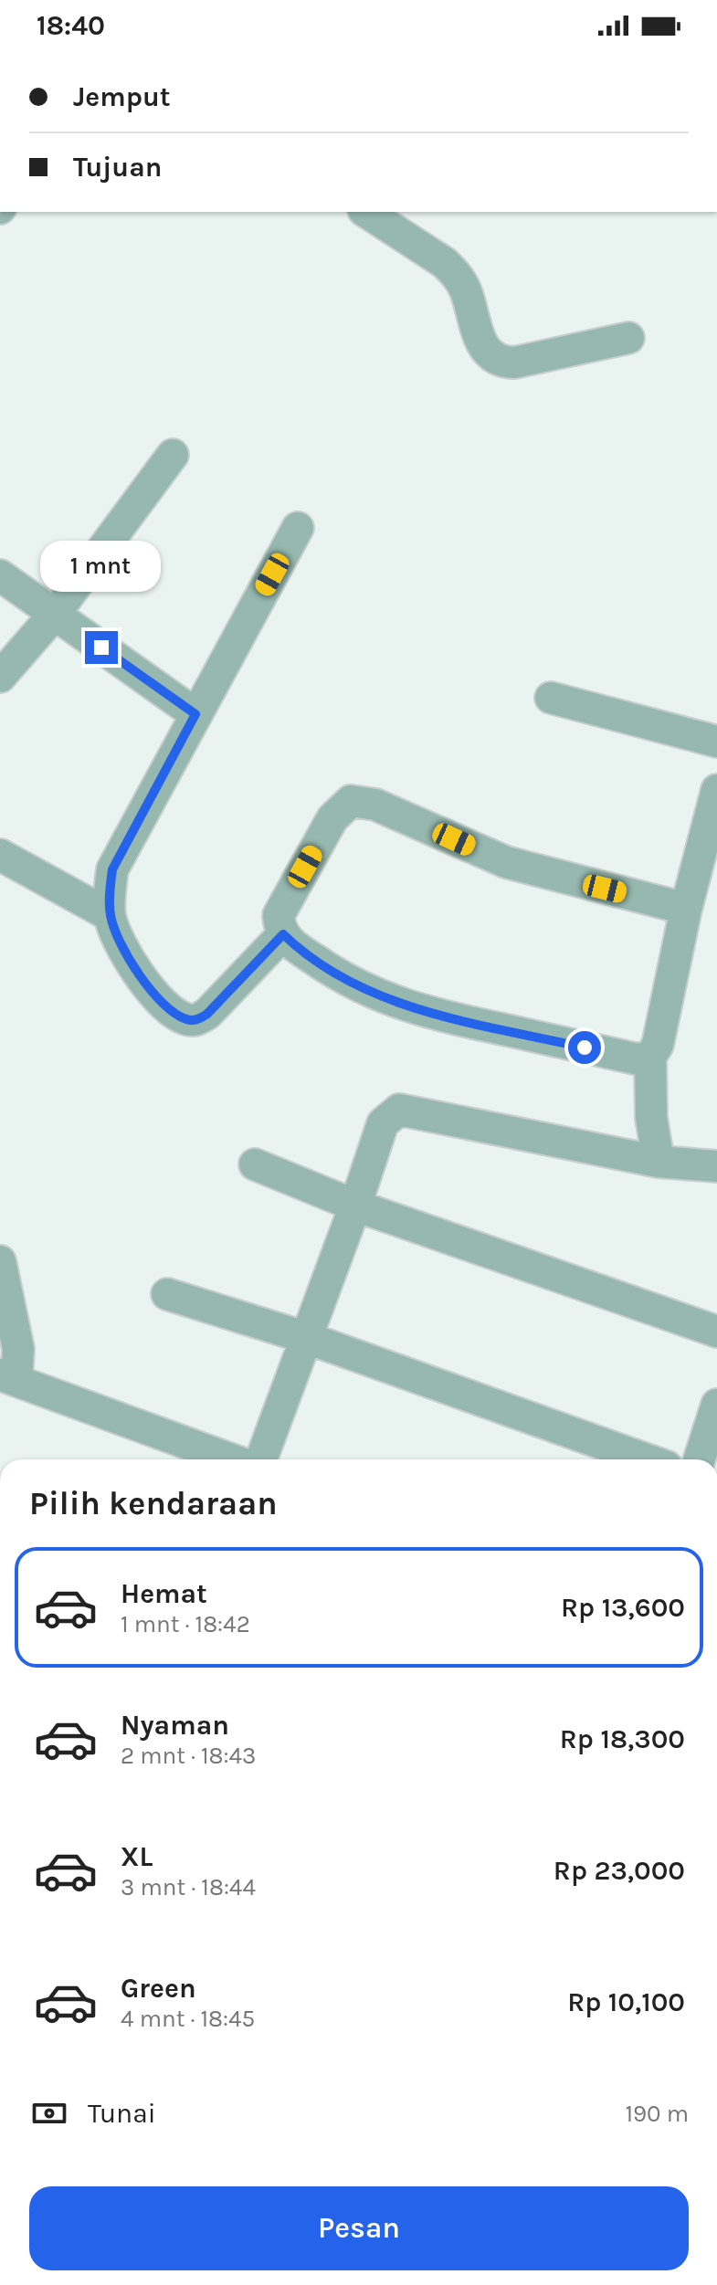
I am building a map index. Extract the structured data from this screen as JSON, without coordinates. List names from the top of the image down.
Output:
{
  "page": {
    "status": "18:40",
    "banner": ["Jemput", "Tujuan"],
    "bubble": "1 mnt",
    "heading": "Pilih kendaraan",
    "list": [
      {
        "name": "Hemat",
        "note": "1 mnt · 18:42",
        "value": "Rp 13,600"
      },
      {
        "name": "Nyaman",
        "note": "2 mnt · 18:43",
        "value": "Rp 18,300"
      },
      {
        "name": "XL",
        "note": "3 mnt · 18:44",
        "value": "Rp 23,000"
      },
      {
        "name": "Green",
        "note": "4 mnt · 18:45",
        "value": "Rp 10,100"
      }
    ],
    "pay": ["Tunai", "190 m"],
    "buttons": "Pesan"
  }
}
